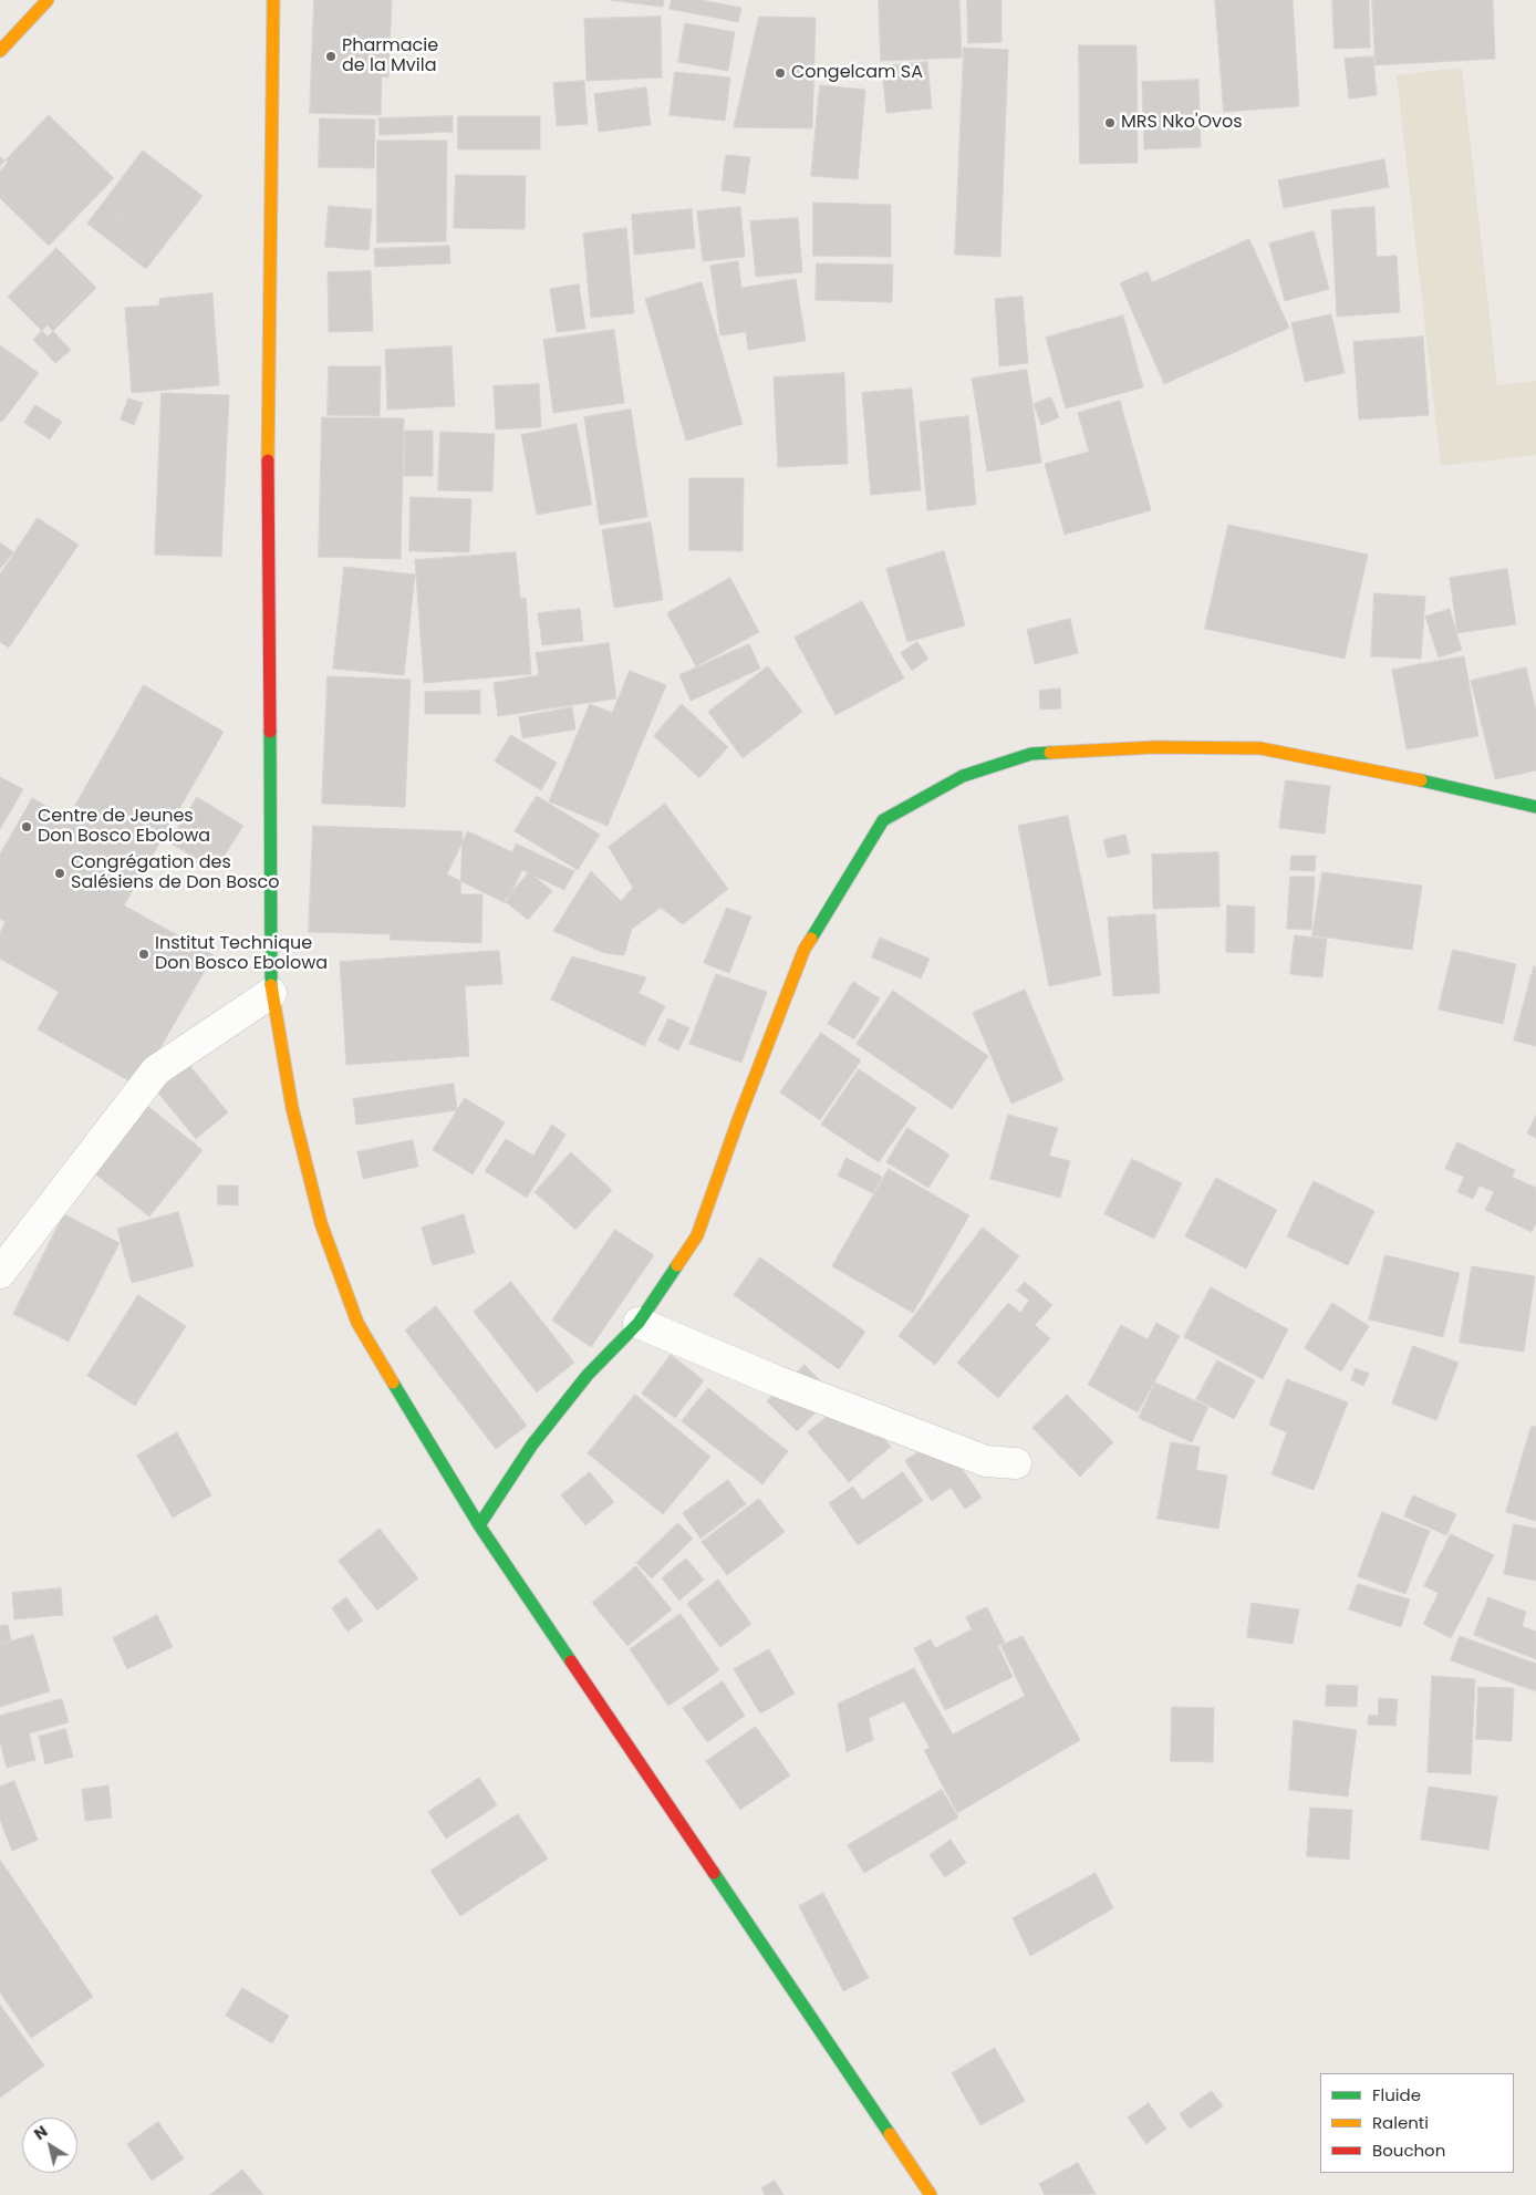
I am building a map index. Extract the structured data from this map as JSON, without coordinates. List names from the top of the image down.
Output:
{
  "places": [
    "Pharmacie de la Mvila",
    "Congelcam SA",
    "MRS Nko'Ovos",
    "Centre de Jeunes Don Bosco Ebolowa",
    "Congrégation des Salésiens de Don Bosco",
    "Institut Technique Don Bosco Ebolowa"
  ],
  "legend": ["Fluide", "Ralenti", "Bouchon"],
  "north": "top left"
}
